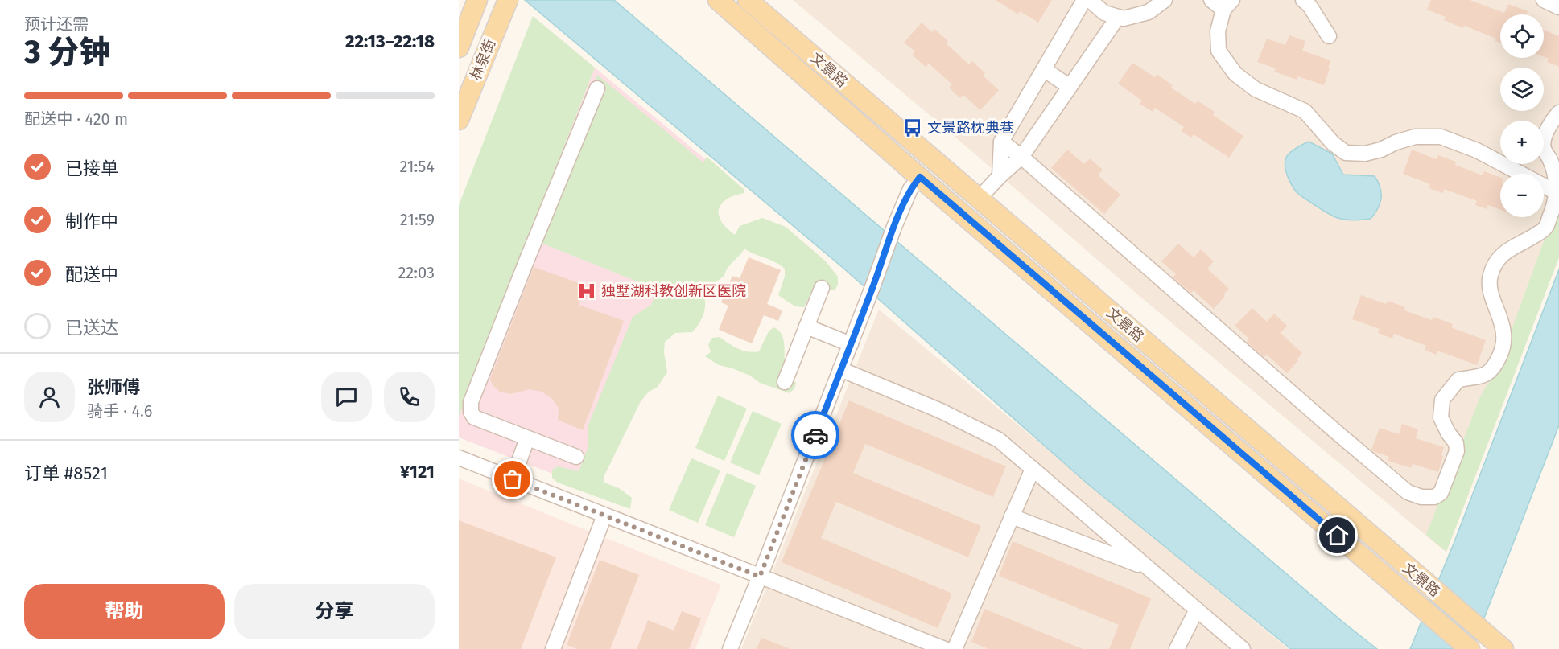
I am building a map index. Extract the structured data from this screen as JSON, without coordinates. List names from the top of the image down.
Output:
{
  "streets": {
    "main road": ["林泉街", "文景路"]
  },
  "places": {
    "bus stop": ["文景路枕典巷"],
    "hospital": ["独墅湖科教创新区医院"]
  },
  "page": {
    "heading": ["3 分钟", "预计还需", "22:13–22:18"],
    "panel": [
      "张师傅",
      "骑手 · 4.6",
      "订单 #8521",
      "¥121"
    ],
    "map_buttons": ["+", "−"],
    "bar": "配送中 · 420 m",
    "list": [
      ["已接单", "21:54"],
      ["制作中", "21:59"],
      ["配送中", "22:03"],
      "已送达"
    ],
    "buttons": ["帮助", "分享"]
  }
}
